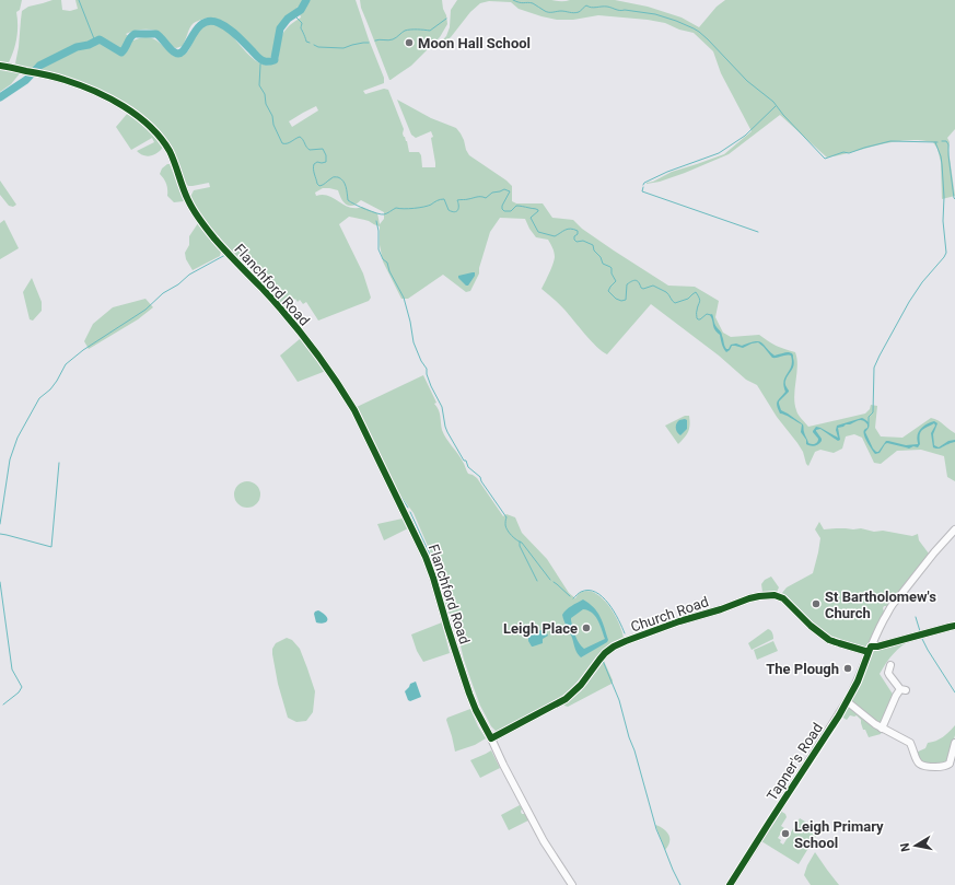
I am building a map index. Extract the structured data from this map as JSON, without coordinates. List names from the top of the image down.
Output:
{
  "streets": {
    "street": ["Flanchford Road", "Church Road", "Tapner's Road"]
  },
  "crossings": [
    ["Flanchford Road", "Church Road"],
    ["Church Road", "Tapner's Road"]
  ],
  "places": [
    "Moon Hall School",
    "St Bartholomew's Church",
    "Leigh Place",
    "The Plough",
    "Leigh Primary School"
  ],
  "north": "left"
}
